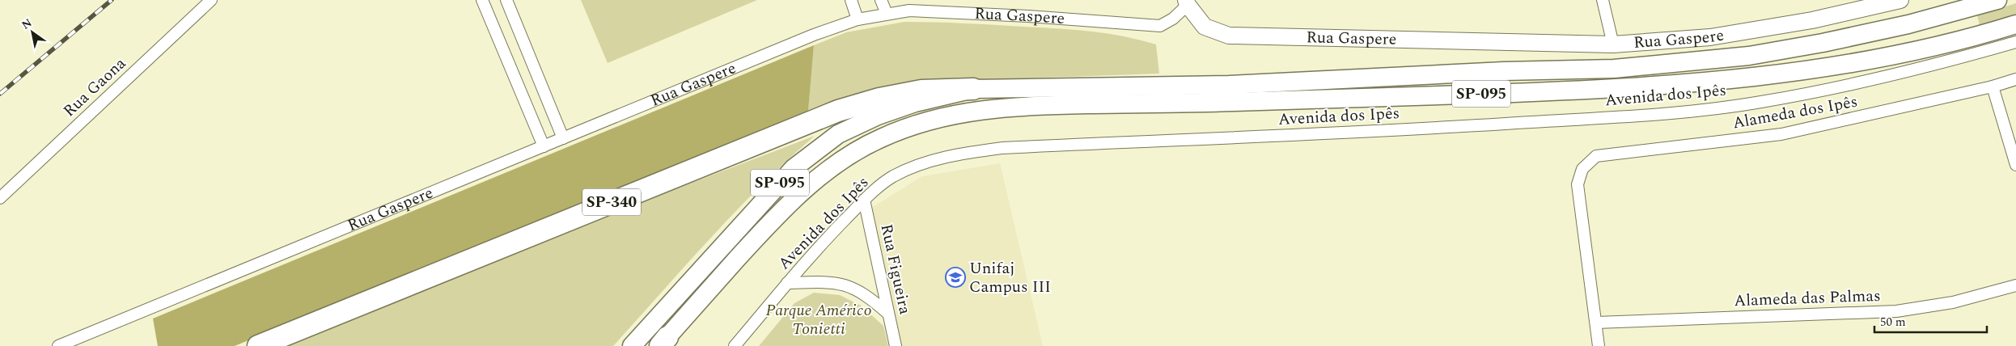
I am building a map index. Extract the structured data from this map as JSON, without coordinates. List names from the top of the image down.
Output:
{
  "streets": {
    "highway": ["SP-340"],
    "main road": ["SP-095"],
    "street": [
      "Rua Gaspere",
      "Rua Gaona",
      "Avenida dos Ipês",
      "Alameda dos Ipês",
      "Rua Figueira",
      "Alameda das Palmas"
    ]
  },
  "crossings": [
    ["SP-095", "SP-340"],
    ["Avenida dos Ipês", "Rua Figueira"],
    ["Alameda dos Ipês", "Alameda das Palmas"]
  ],
  "parks": ["Parque Américo Tonietti"],
  "places": {
    "school or university": ["Unifaj Campus III"]
  },
  "scale_bar": "50 m",
  "north": "top left"
}
